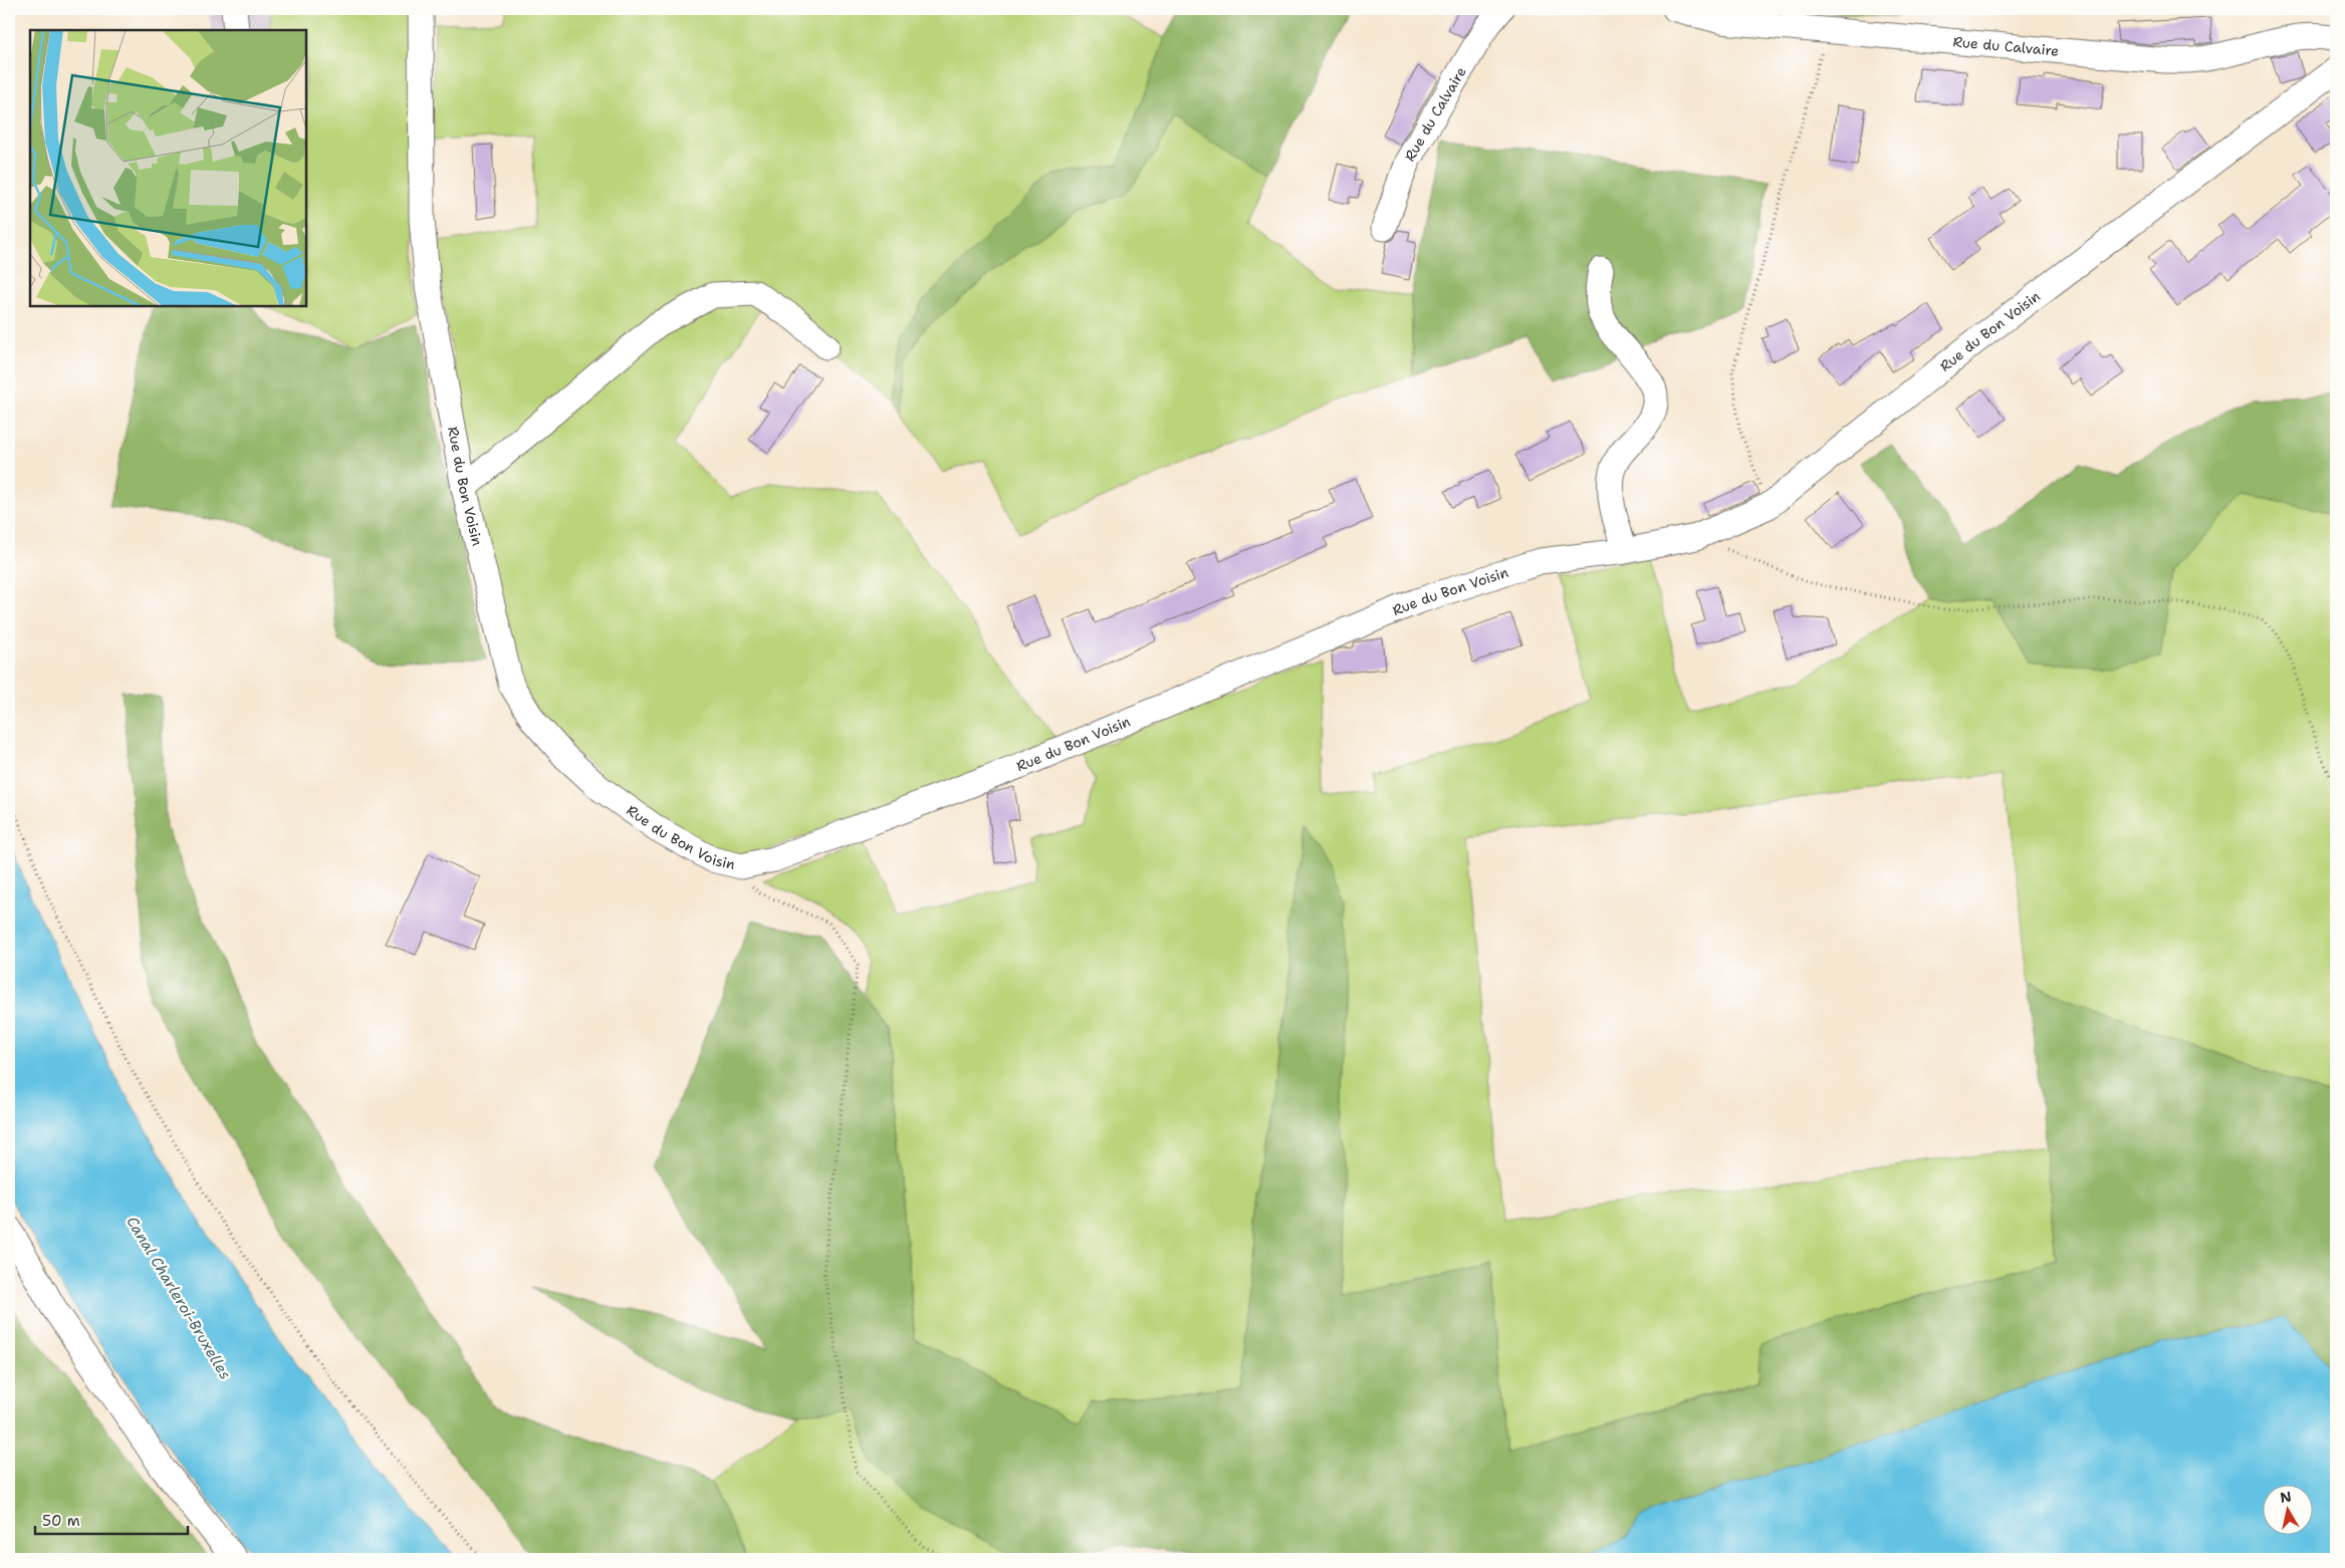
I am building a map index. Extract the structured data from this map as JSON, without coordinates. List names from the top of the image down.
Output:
{
  "streets": {
    "street": ["Rue du Calvaire", "Rue du Bon Voisin"]
  },
  "water": ["Canal Charleroi-Bruxelles"],
  "scale_bar": "50 m",
  "north": "top"
}
